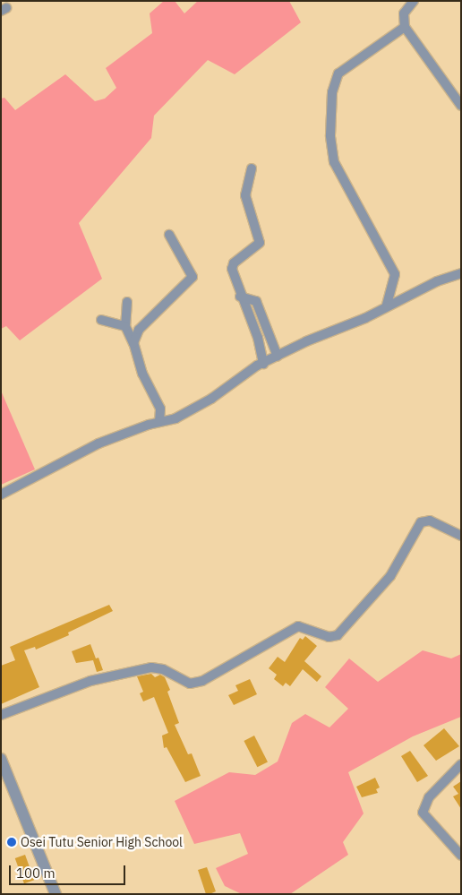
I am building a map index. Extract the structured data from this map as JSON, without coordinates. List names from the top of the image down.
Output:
{
  "places": ["Osei Tutu Senior High School"],
  "scale_bar": "100 m"
}
